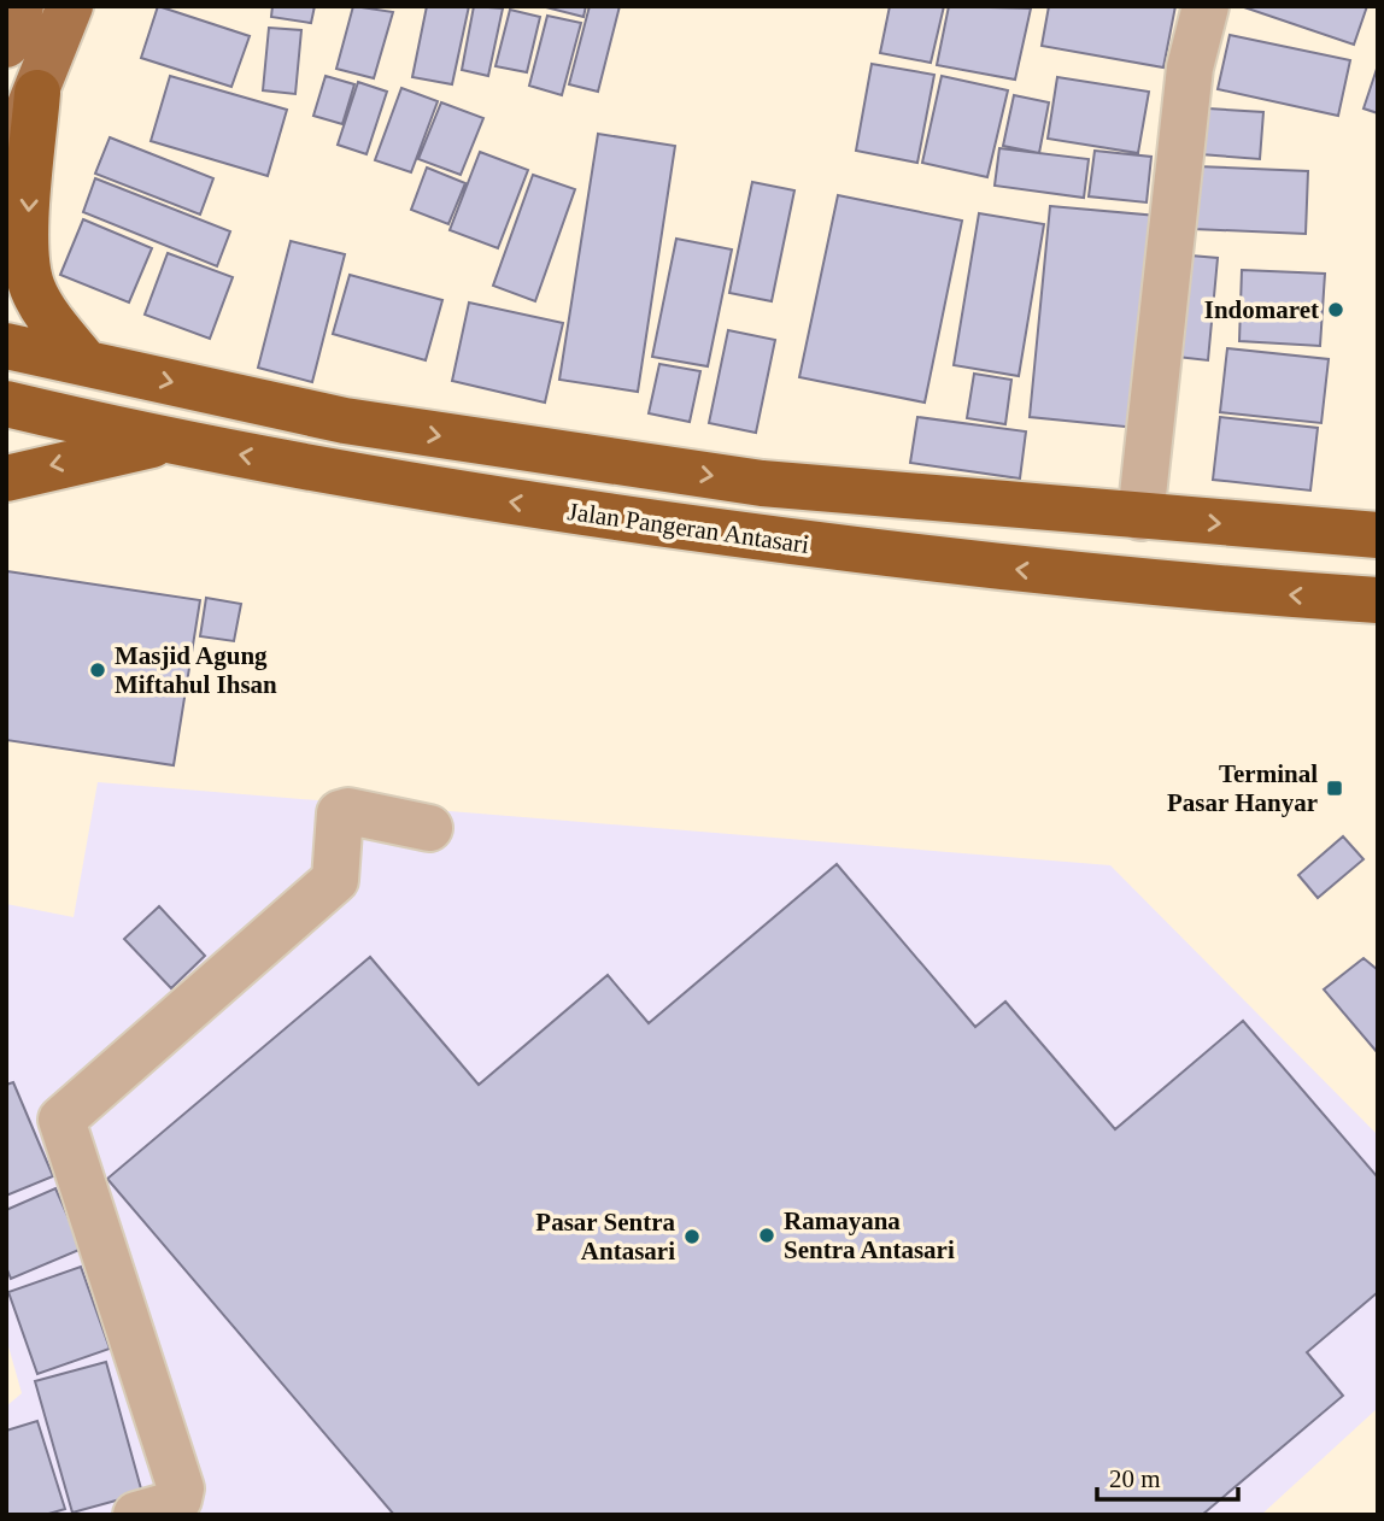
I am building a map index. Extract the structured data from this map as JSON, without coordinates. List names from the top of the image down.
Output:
{
  "streets": {
    "highway": ["Jalan Pangeran Antasari"]
  },
  "places": {
    "other": [
      "Indomaret",
      "Masjid Agung Miftahul Ihsan",
      "Ramayana Sentra Antasari",
      "Pasar Sentra Antasari"
    ],
    "transit": ["Terminal Pasar Hanyar"]
  },
  "scale_bar": "20 m"
}
